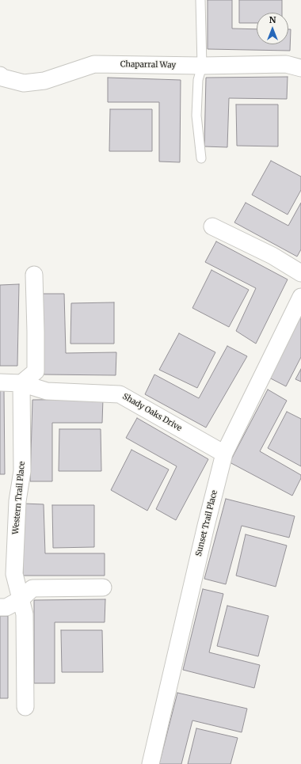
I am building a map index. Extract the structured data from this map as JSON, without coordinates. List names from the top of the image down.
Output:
{
  "streets": {
    "street": [
      "Chaparral Way",
      "Shady Oaks Drive",
      "Western Trail Place",
      "Sunset Trail Place"
    ]
  },
  "crossings": [
    ["Shady Oaks Drive", "Western Trail Place"],
    ["Shady Oaks Drive", "Sunset Trail Place"]
  ],
  "north": "top"
}
